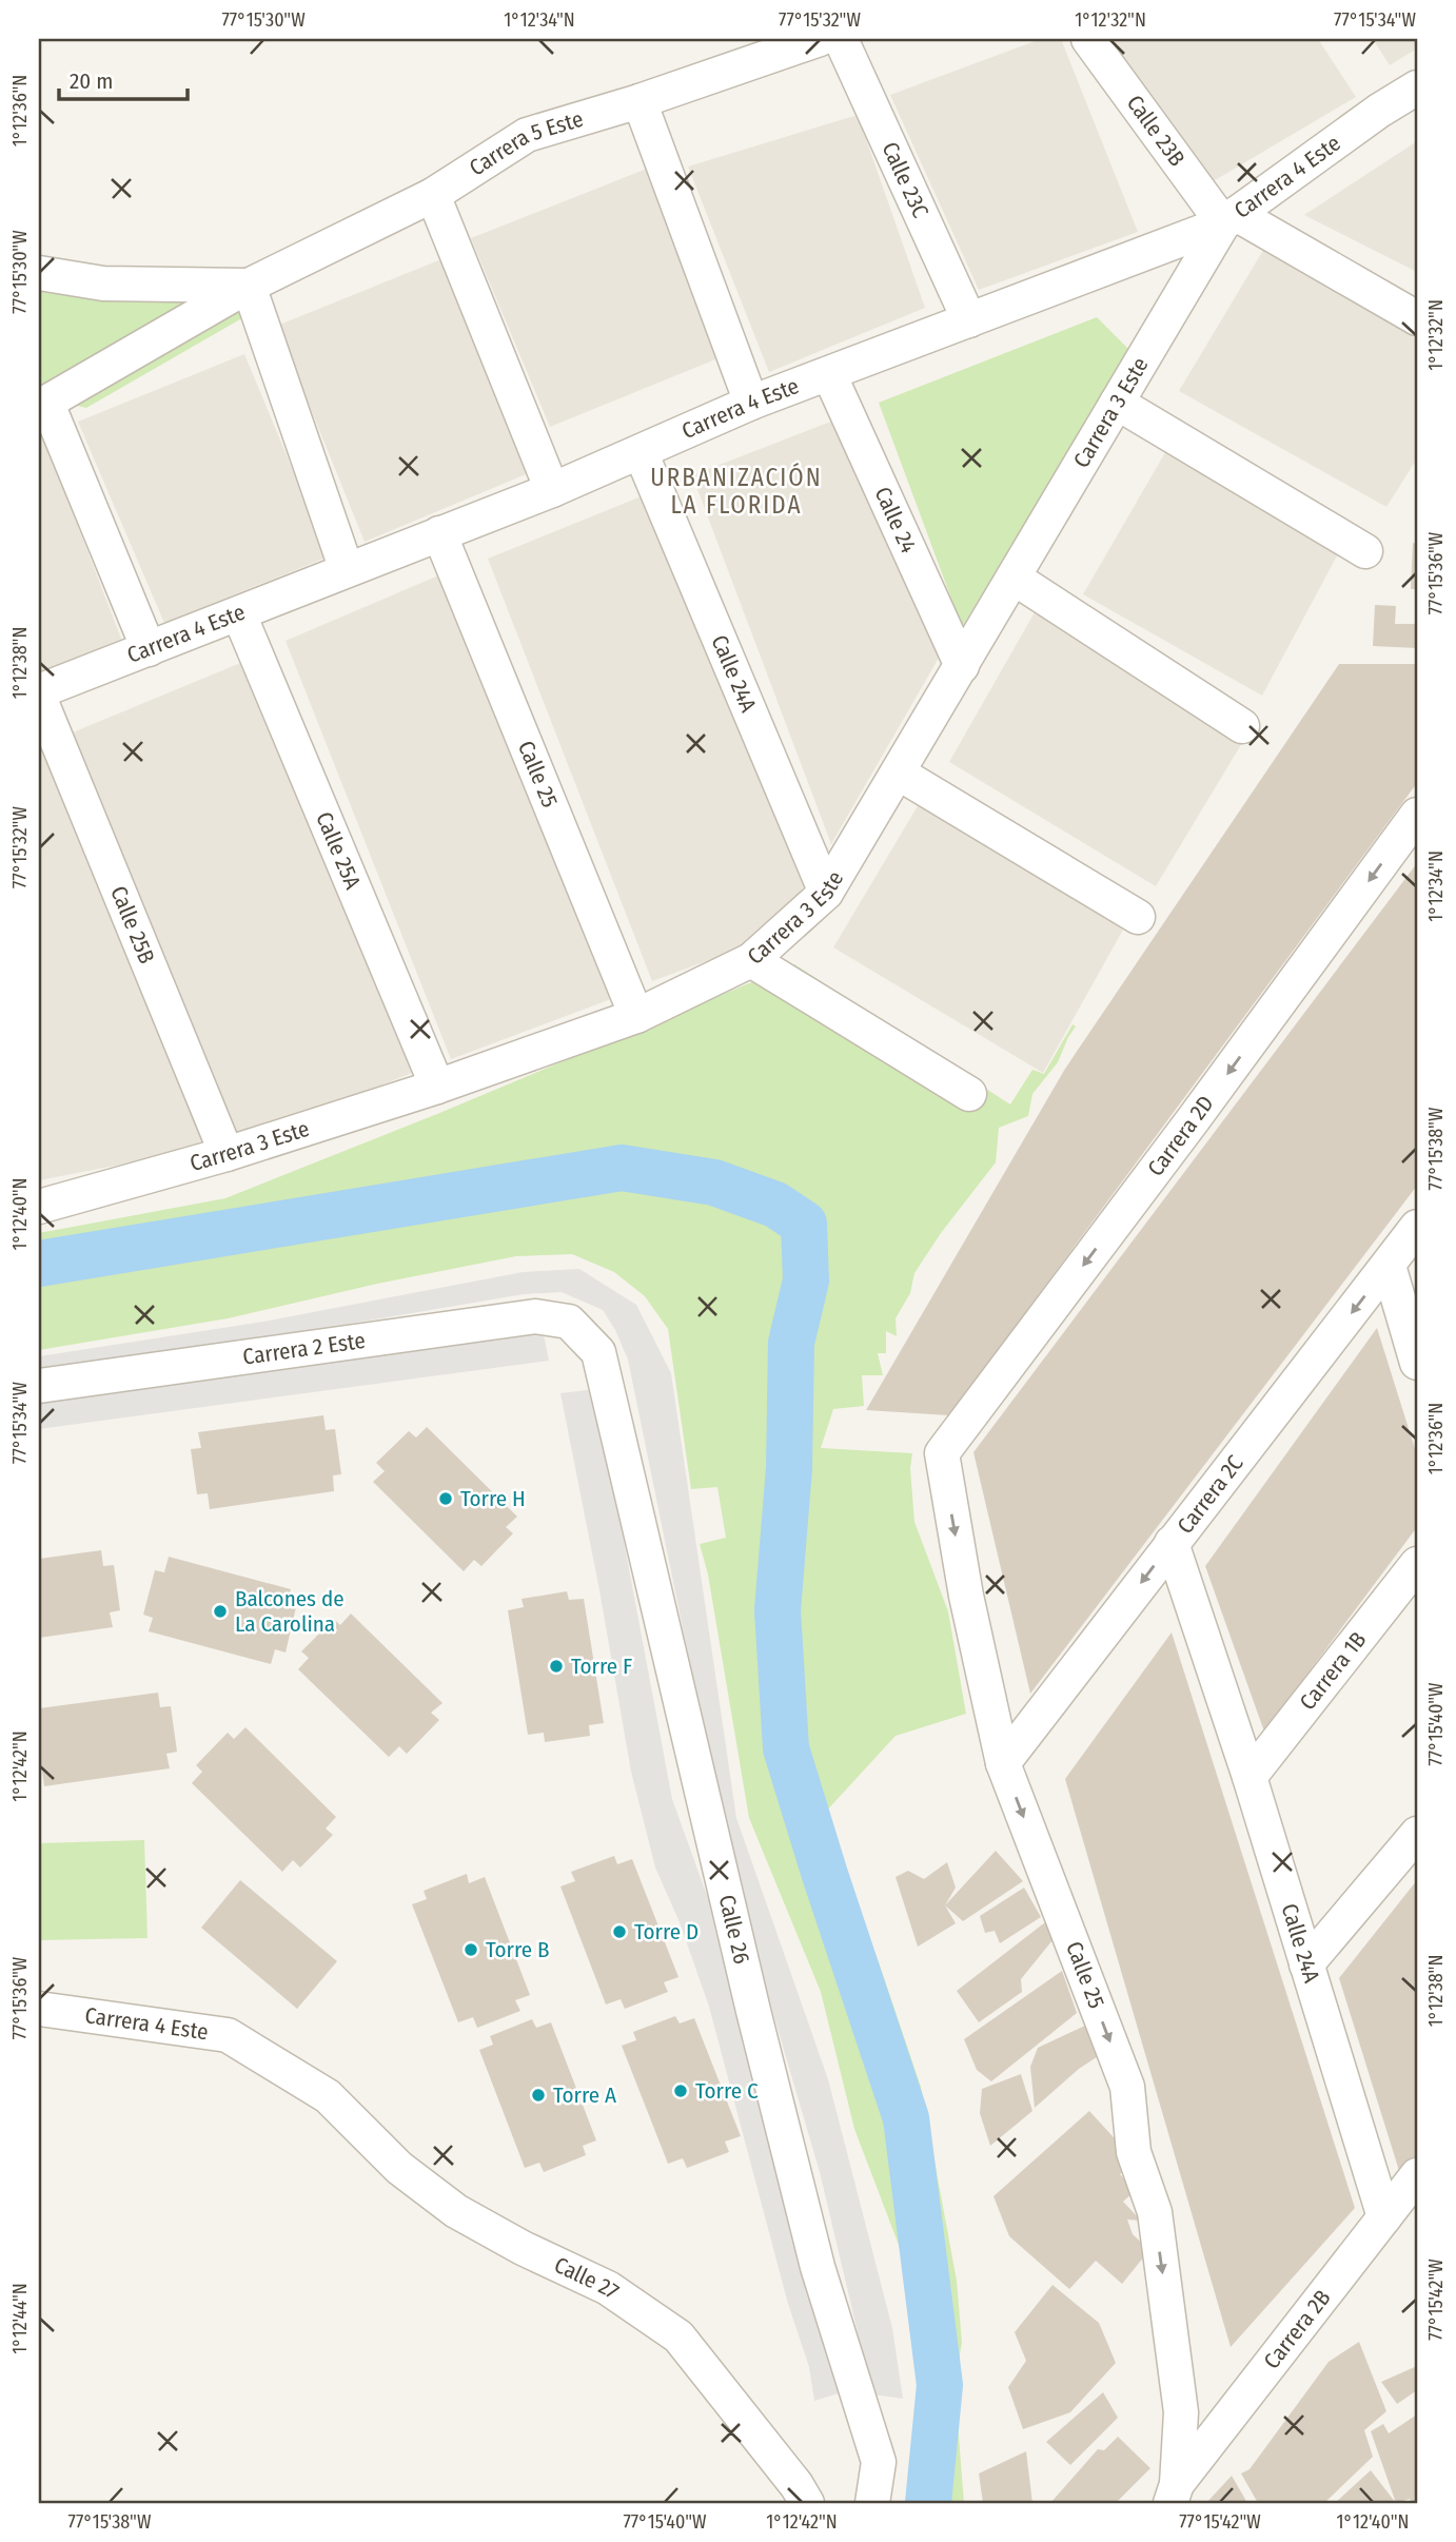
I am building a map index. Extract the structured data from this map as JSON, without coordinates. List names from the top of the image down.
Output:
{
  "streets": {
    "street": [
      "Calle 23B",
      "Carrera 5 Este",
      "Carrera 4 Este",
      "Calle 23C",
      "Carrera 3 Este",
      "Calle 24",
      "Calle 24A",
      "Calle 25",
      "Calle 25A",
      "Calle 25B",
      "Carrera 2D",
      "Carrera 2 Este",
      "Carrera 2C",
      "Carrera 1B",
      "Calle 26",
      "Calle 27",
      "Carrera 2B"
    ]
  },
  "crossings": [
    ["Calle 23B", "Carrera 4 Este"],
    ["Calle 23B", "Carrera 3 Este"],
    ["Carrera 4 Este", "Calle 23C"],
    ["Carrera 4 Este", "Carrera 3 Este"],
    ["Carrera 4 Este", "Calle 24"],
    ["Carrera 4 Este", "Calle 24A"],
    ["Carrera 4 Este", "Calle 25"],
    ["Carrera 4 Este", "Calle 25A"],
    ["Carrera 4 Este", "Calle 25B"],
    ["Carrera 4 Este", "Calle 27"],
    ["Carrera 3 Este", "Calle 24"],
    ["Carrera 3 Este", "Calle 24A"],
    ["Carrera 3 Este", "Calle 25"],
    ["Carrera 3 Este", "Calle 25A"],
    ["Carrera 3 Este", "Calle 25B"],
    ["Calle 24A", "Carrera 2C"],
    ["Calle 24A", "Carrera 1B"],
    ["Calle 24A", "Carrera 2B"],
    ["Calle 25", "Carrera 2D"],
    ["Calle 25", "Carrera 2C"],
    ["Calle 25", "Carrera 2B"],
    ["Carrera 2 Este", "Calle 26"]
  ],
  "one_way": ["Calle 25", "Carrera 2D", "Carrera 2C"],
  "districts": ["URBANIZACIÓN LA FLORIDA"],
  "places": [
    "Torre H",
    "Balcones de La Carolina",
    "Torre F",
    "Torre D",
    "Torre B",
    "Torre C",
    "Torre A"
  ],
  "scale_bar": "20 m",
  "coordinates": [
    "77°15'30\"W",
    "1°12'34\"N",
    "77°15'32\"W",
    "1°12'32\"N",
    "77°15'34\"W",
    "1°12'36\"N",
    "77°15'36\"W",
    "1°12'38\"N",
    "77°15'38\"W",
    "1°12'40\"N",
    "77°15'40\"W",
    "1°12'42\"N",
    "77°15'42\"W",
    "1°12'44\"N"
  ]
}
